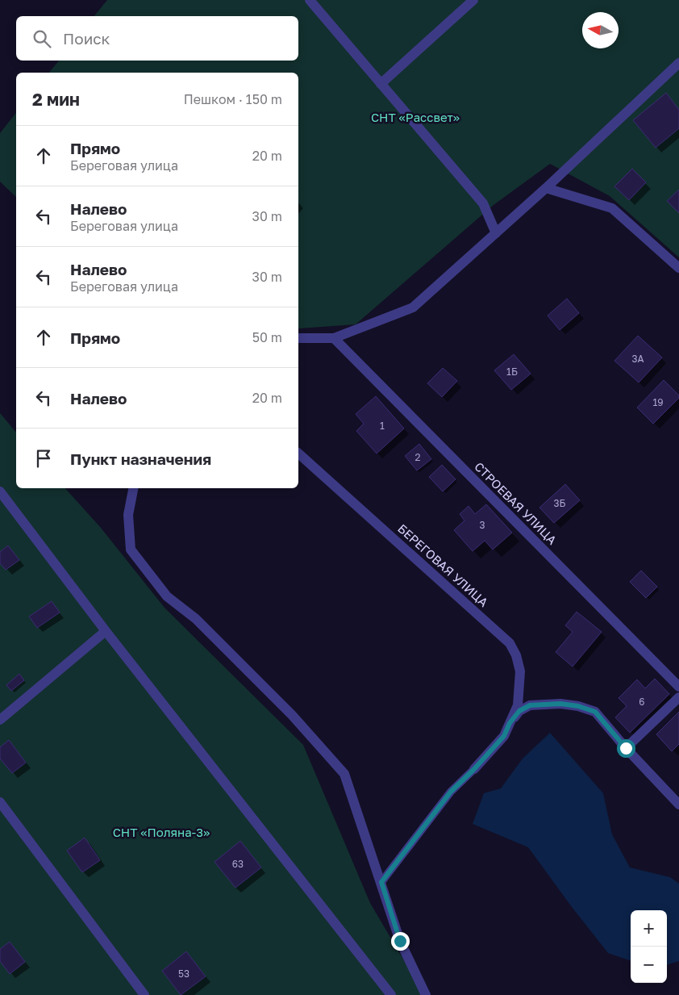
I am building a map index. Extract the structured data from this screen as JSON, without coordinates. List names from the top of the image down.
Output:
{
  "streets": {
    "street": ["СТРОЕВАЯ УЛИЦА", "БЕРЕГОВАЯ УЛИЦА"]
  },
  "parks": ["СНТ «Рассвет»", "СНТ «Поляна-3»"],
  "house_numbers": [
    "3А",
    "1Б",
    "19",
    "1",
    "2",
    "3Б",
    "3",
    "6",
    "63",
    "53"
  ],
  "north": "left",
  "page": {
    "search": "Поиск",
    "heading": ["2 мин", "Пешком · 150 m"],
    "list": [
      ["Прямо", "Береговая улица", "20 m"],
      ["Налево", "Береговая улица", "30 m"],
      ["Налево", "Береговая улица", "30 m"],
      ["Прямо", "50 m"],
      ["Налево", "20 m"],
      "Пункт назначения"
    ],
    "map_buttons": ["+", "−"]
  }
}
